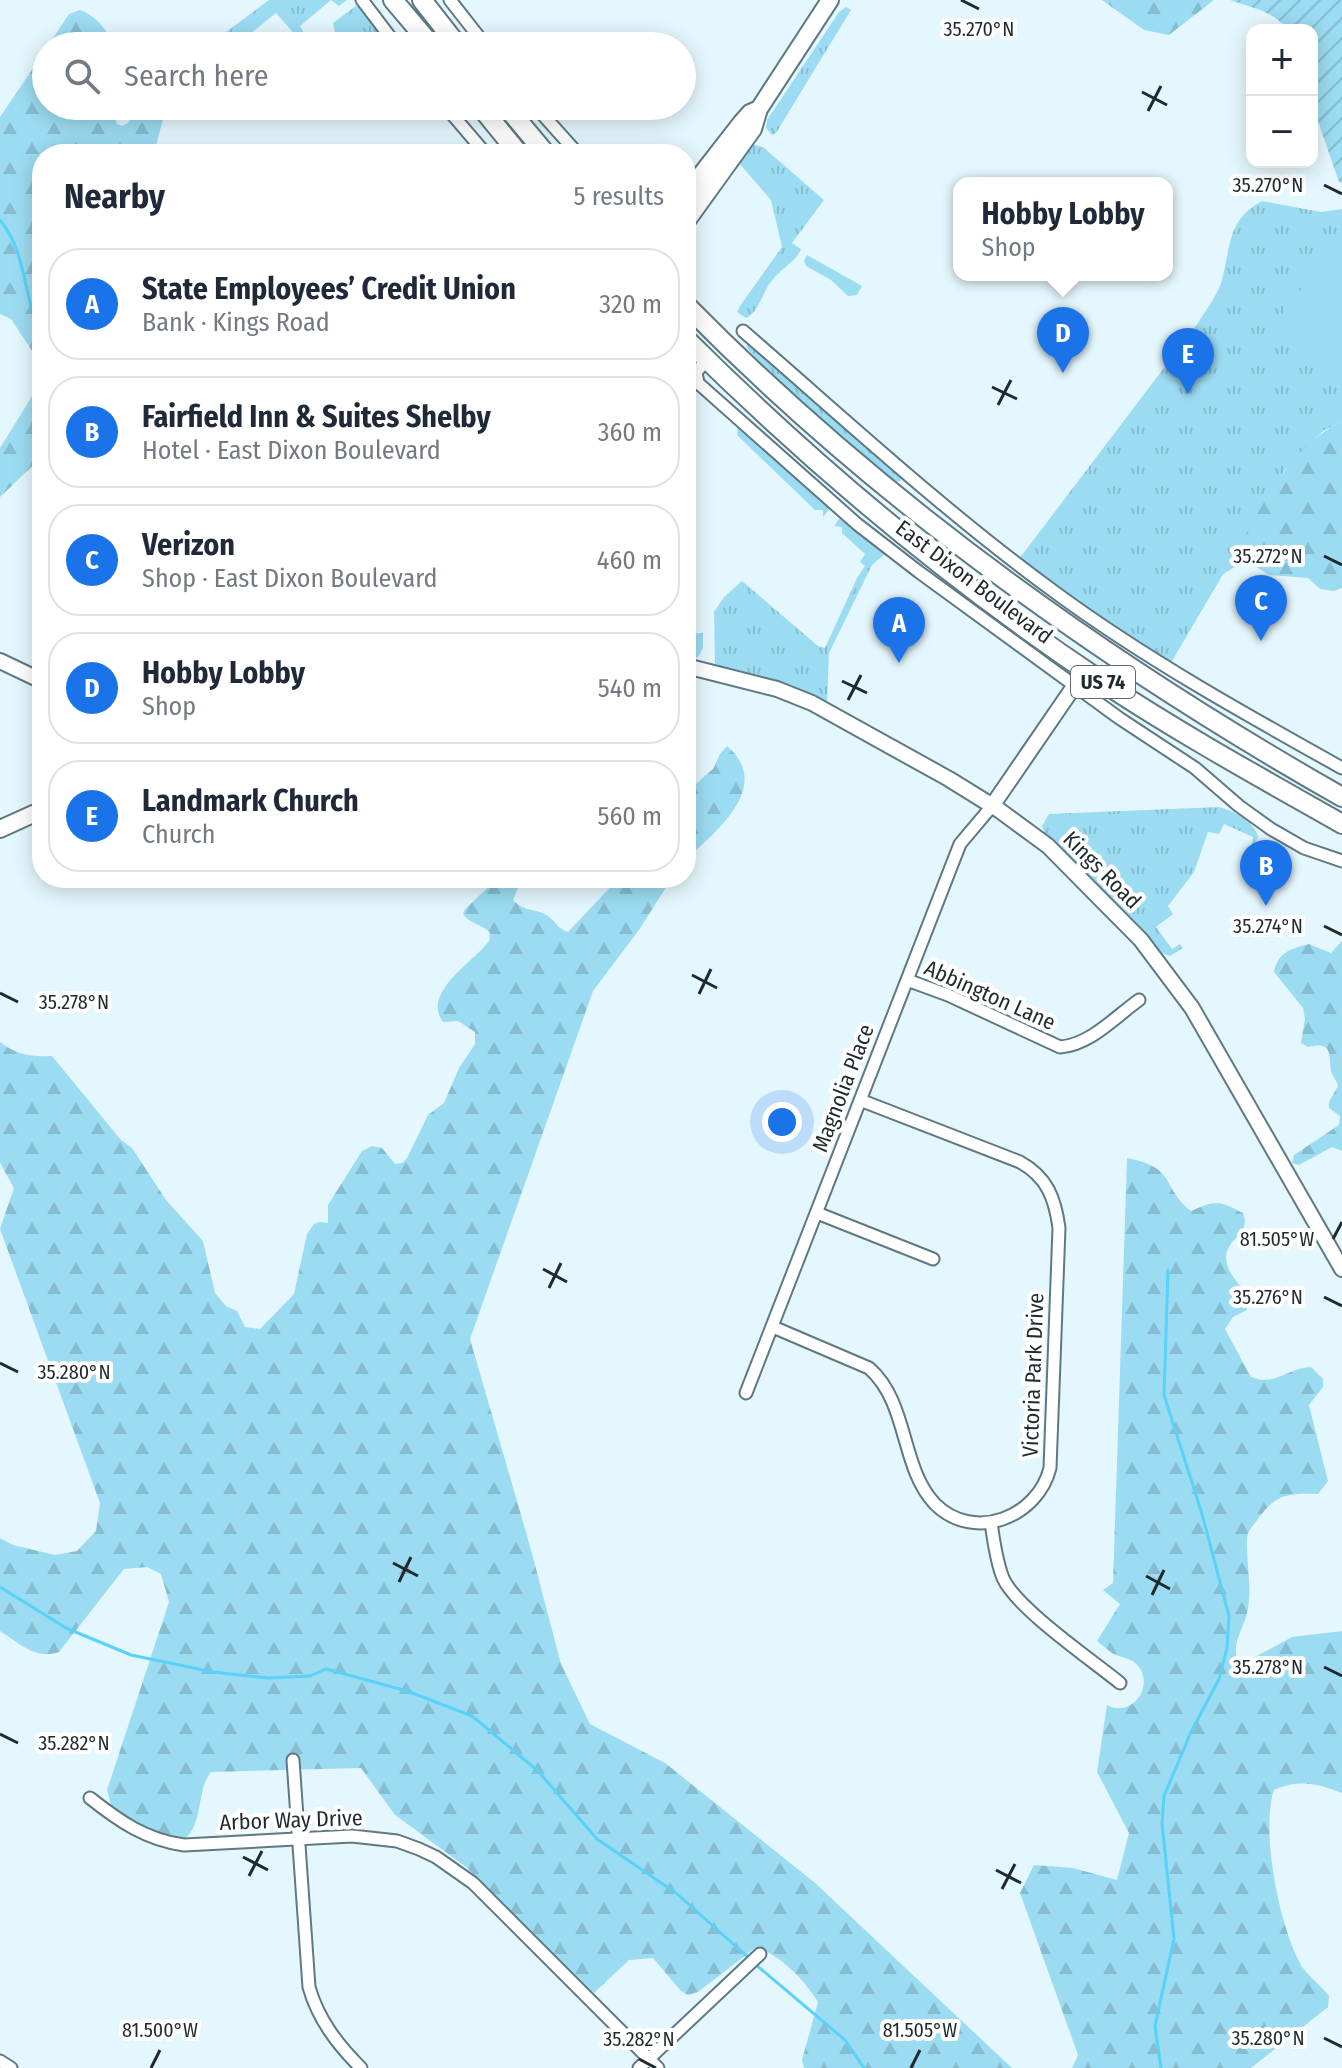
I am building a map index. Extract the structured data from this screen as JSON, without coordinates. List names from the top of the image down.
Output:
{
  "streets": {
    "highway": ["East Dixon Boulevard", "US 74"],
    "street": [
      "Kings Road",
      "Abbington Lane",
      "Magnolia Place",
      "Victoria Park Drive",
      "Arbor Way Drive"
    ]
  },
  "crossings": [
    ["Kings Road", "Magnolia Place"],
    ["Abbington Lane", "Magnolia Place"],
    ["Magnolia Place", "Victoria Park Drive"]
  ],
  "page": {
    "map_buttons": ["+", "−"],
    "search": "Search here",
    "heading": ["Nearby", "5 results"],
    "popup": ["Hobby Lobby", "Shop"],
    "list": [
      {
        "mark": "A",
        "name": "State Employees’ Credit Union",
        "note": "Bank · Kings Road",
        "value": "320 m"
      },
      {
        "mark": "B",
        "name": "Fairfield Inn & Suites Shelby",
        "note": "Hotel · East Dixon Boulevard",
        "value": "360 m"
      },
      {
        "mark": "C",
        "name": "Verizon",
        "note": "Shop · East Dixon Boulevard",
        "value": "460 m"
      },
      {
        "mark": "D",
        "name": "Hobby Lobby",
        "note": "Shop",
        "value": "540 m"
      },
      {
        "mark": "E",
        "name": "Landmark Church",
        "note": "Church",
        "value": "560 m"
      }
    ],
    "pins": [
      "D",
      "E",
      "C",
      "A",
      "B"
    ]
  },
  "coordinates": [
    "35.270°N",
    "35.272°N",
    "35.274°N",
    "35.278°N",
    "81.505°W",
    "35.276°N",
    "35.280°N",
    "35.282°N",
    "81.500°W"
  ]
}
